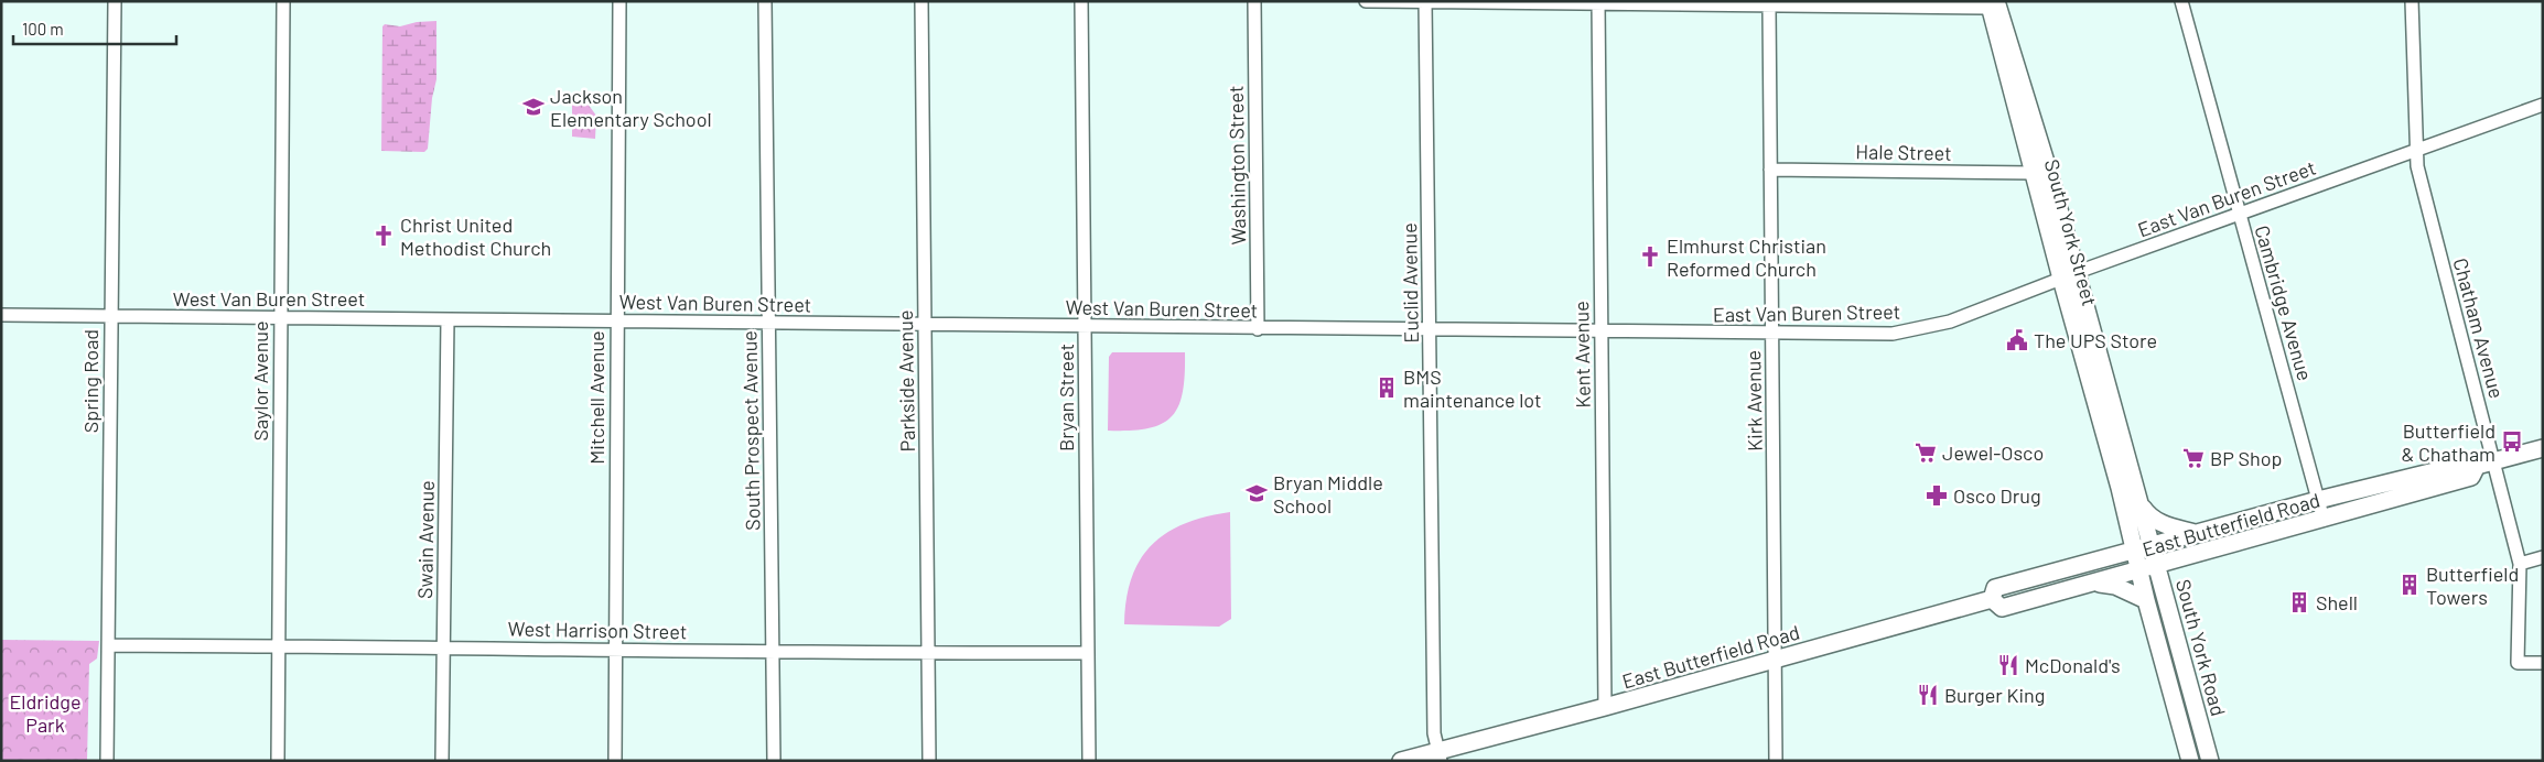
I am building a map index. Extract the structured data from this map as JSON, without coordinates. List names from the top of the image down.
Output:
{
  "streets": {
    "main road": ["South York Street", "East Butterfield Road", "South York Road"],
    "street": [
      "Hale Street",
      "Washington Street",
      "East Van Buren Street",
      "Euclid Avenue",
      "West Van Buren Street",
      "Cambridge Avenue",
      "Chatham Avenue",
      "Kent Avenue",
      "Spring Road",
      "Saylor Avenue",
      "Parkside Avenue",
      "Mitchell Avenue",
      "Bryan Street",
      "Kirk Avenue",
      "South Prospect Avenue",
      "Swain Avenue",
      "West Harrison Street"
    ]
  },
  "crossings": [
    ["Hale Street", "South York Street"],
    ["Hale Street", "Kirk Avenue"],
    ["Washington Street", "West Van Buren Street"],
    ["East Van Buren Street", "South York Street"],
    ["East Van Buren Street", "Euclid Avenue"],
    ["East Van Buren Street", "West Van Buren Street"],
    ["East Van Buren Street", "Cambridge Avenue"],
    ["East Van Buren Street", "Chatham Avenue"],
    ["East Van Buren Street", "Kent Avenue"],
    ["East Van Buren Street", "Kirk Avenue"],
    ["South York Street", "East Butterfield Road"],
    ["South York Street", "South York Road"],
    ["Euclid Avenue", "West Van Buren Street"],
    ["Euclid Avenue", "East Butterfield Road"],
    ["West Van Buren Street", "Spring Road"],
    ["West Van Buren Street", "Saylor Avenue"],
    ["West Van Buren Street", "Parkside Avenue"],
    ["West Van Buren Street", "Mitchell Avenue"],
    ["West Van Buren Street", "Bryan Street"],
    ["West Van Buren Street", "South Prospect Avenue"],
    ["West Van Buren Street", "Swain Avenue"],
    ["Cambridge Avenue", "East Butterfield Road"],
    ["Chatham Avenue", "East Butterfield Road"],
    ["Kent Avenue", "East Butterfield Road"],
    ["Spring Road", "West Harrison Street"],
    ["Saylor Avenue", "West Harrison Street"],
    ["Parkside Avenue", "West Harrison Street"],
    ["Mitchell Avenue", "West Harrison Street"],
    ["Bryan Street", "West Harrison Street"],
    ["Kirk Avenue", "East Butterfield Road"],
    ["South Prospect Avenue", "West Harrison Street"],
    ["East Butterfield Road", "South York Road"],
    ["Swain Avenue", "West Harrison Street"]
  ],
  "parks": ["Eldridge Park"],
  "places": {
    "school or university": ["Jackson Elementary School", "Bryan Middle School"],
    "church": ["Christ United Methodist Church", "Elmhurst Christian Reformed Church"],
    "public building": ["The UPS Store"],
    "building": ["BMS maintenance lot", "Butterfield Towers", "Shell"],
    "bus stop": ["Butterfield & Chatham"],
    "supermarket": ["Jewel-Osco", "BP Shop"],
    "pharmacy": ["Osco Drug"],
    "restaurant": ["McDonald's", "Burger King"]
  },
  "scale_bar": "100 m"
}
